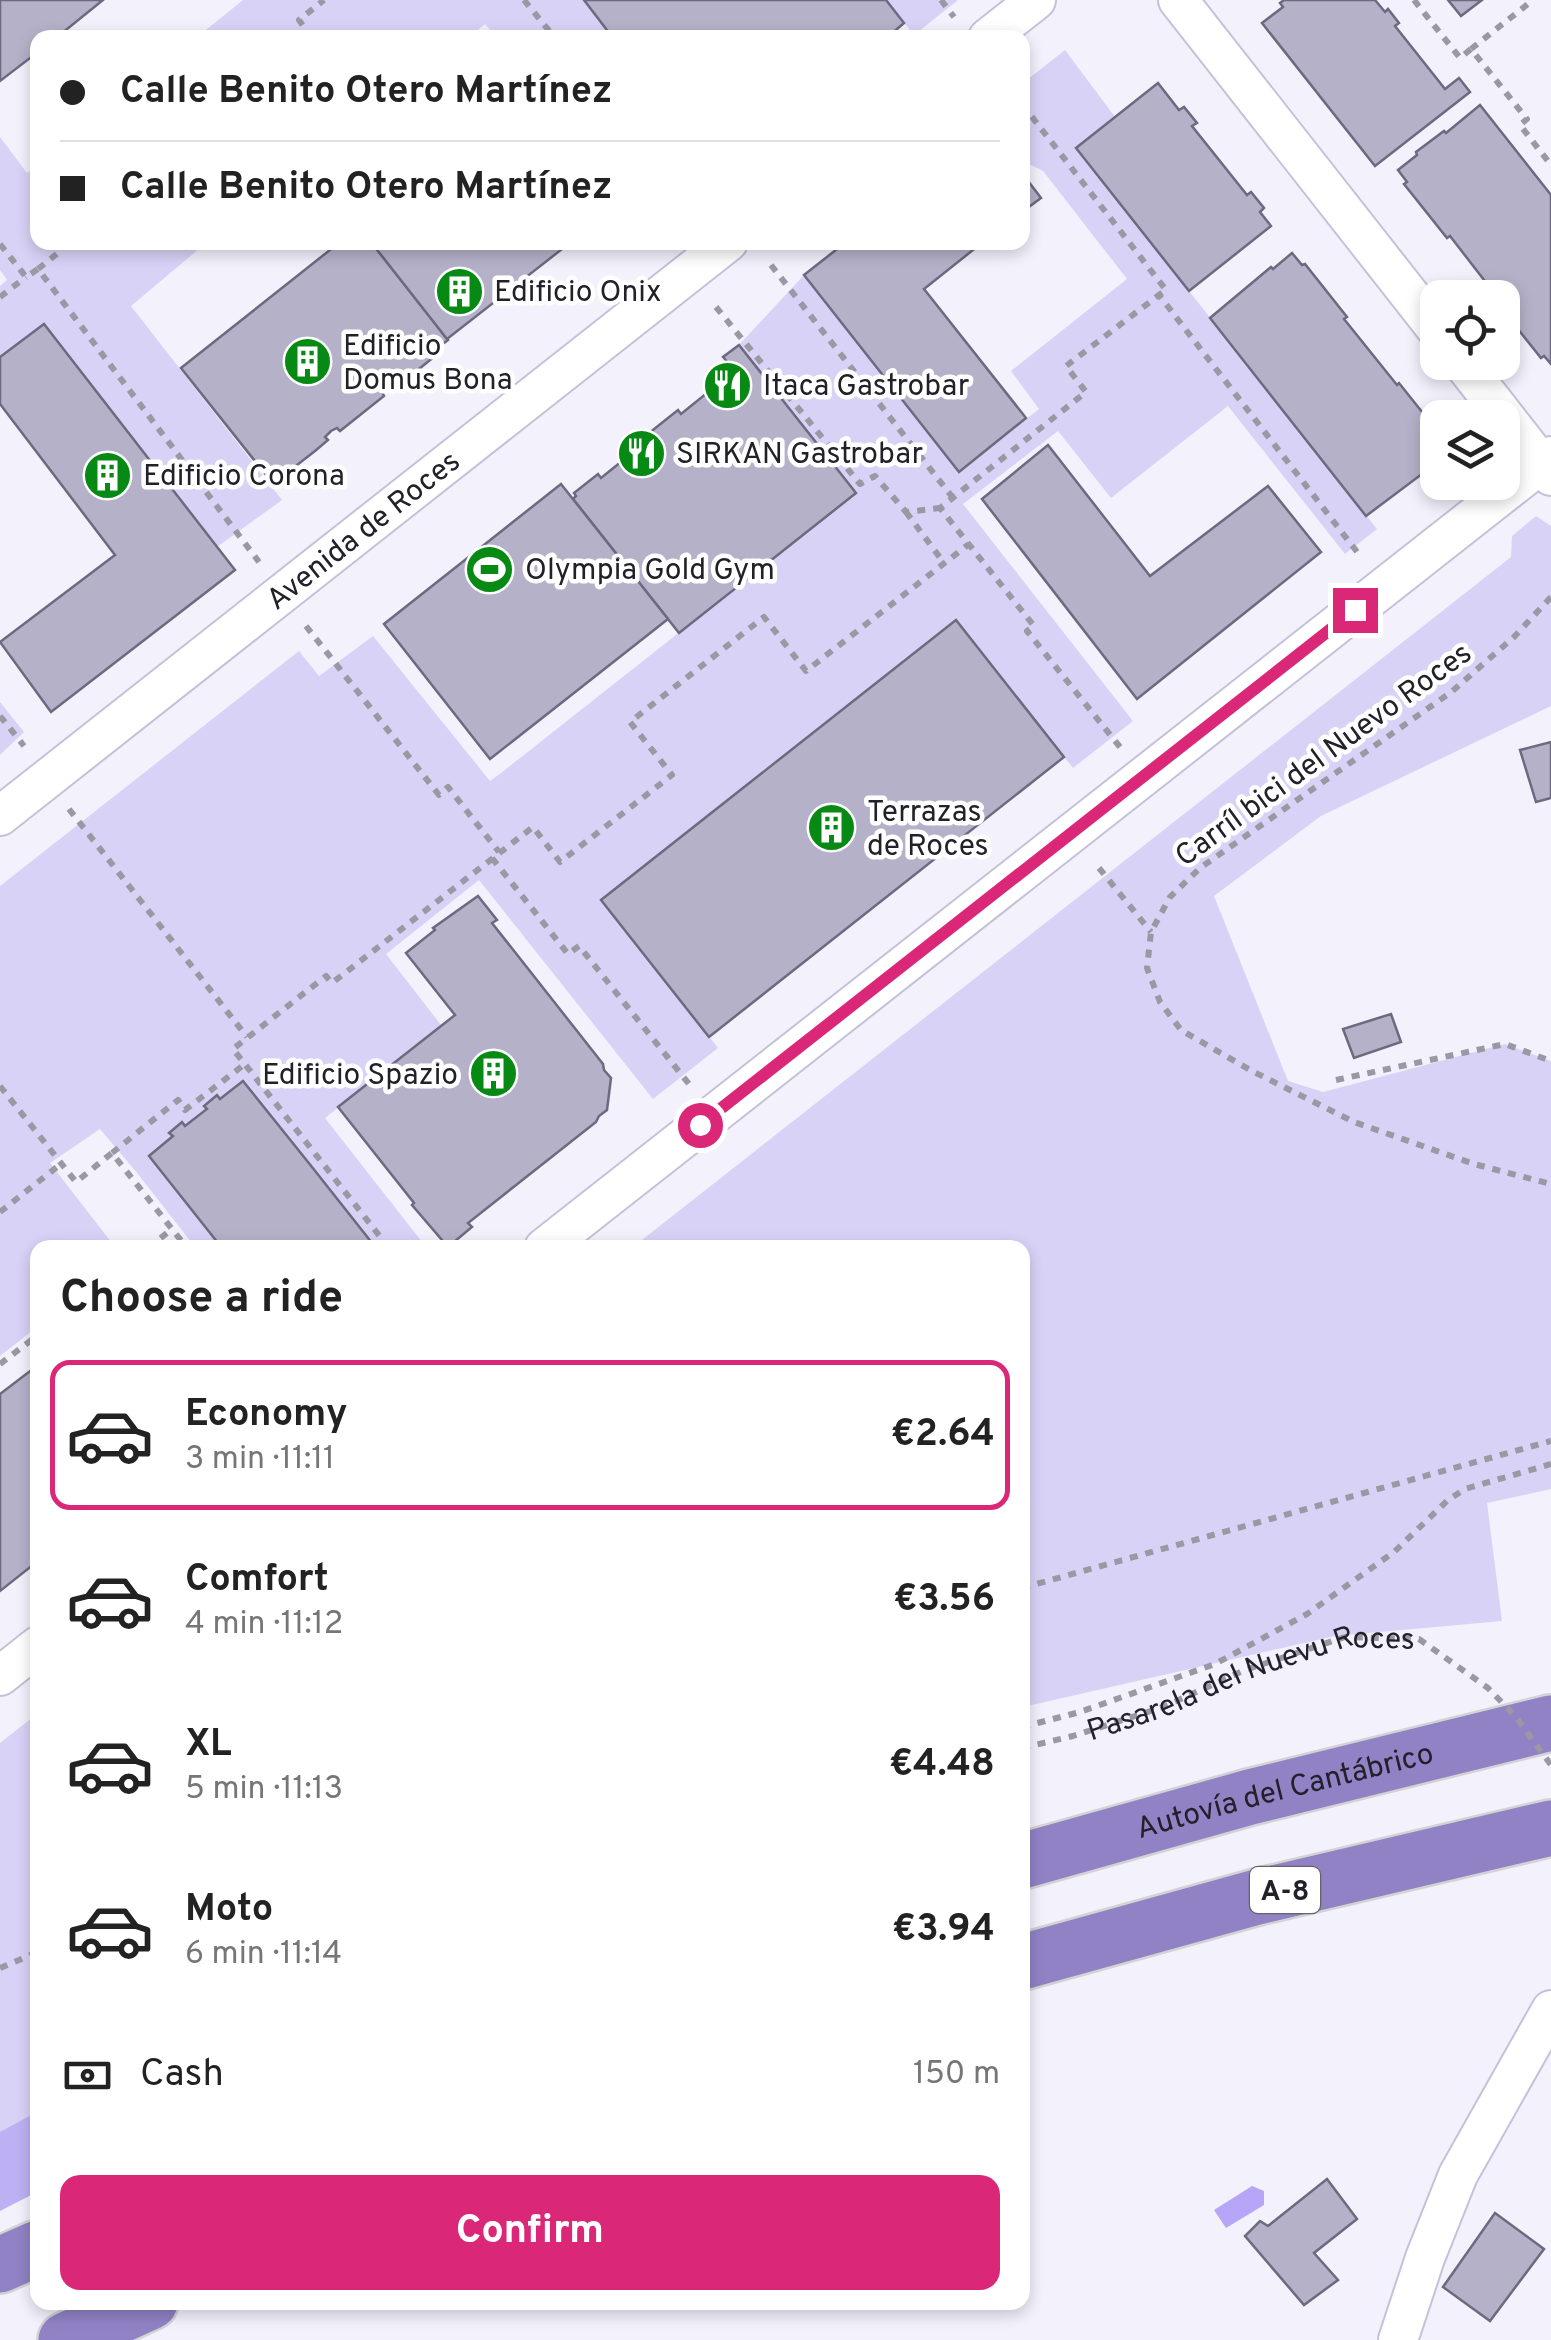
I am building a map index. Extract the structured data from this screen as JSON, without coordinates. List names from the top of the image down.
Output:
{
  "streets": {
    "highway": ["Autovía del Cantábrico", "A-8"],
    "street": ["Avenida de Roces"],
    "path": ["Carríl bici del Nuevo Roces", "Pasarela del Nuevu Roces"]
  },
  "places": {
    "building": [
      "Edificio Onix",
      "Edificio Domus Bona",
      "Edificio Corona",
      "Terrazas de Roces",
      "Edificio Spazio"
    ],
    "restaurant": ["Itaca Gastrobar", "SIRKAN Gastrobar"],
    "sports": ["Olympia Gold Gym"]
  },
  "page": {
    "banner": ["Calle Benito Otero Martínez", "Calle Benito Otero Martínez"],
    "heading": "Choose a ride",
    "list": [
      {
        "name": "Economy",
        "note": "3 min · 11:11",
        "value": "€2.64"
      },
      {
        "name": "Comfort",
        "note": "4 min · 11:12",
        "value": "€3.56"
      },
      {
        "name": "XL",
        "note": "5 min · 11:13",
        "value": "€4.48"
      },
      {
        "name": "Moto",
        "note": "6 min · 11:14",
        "value": "€3.94"
      }
    ],
    "pay": ["Cash", "150 m"],
    "buttons": "Confirm"
  }
}
